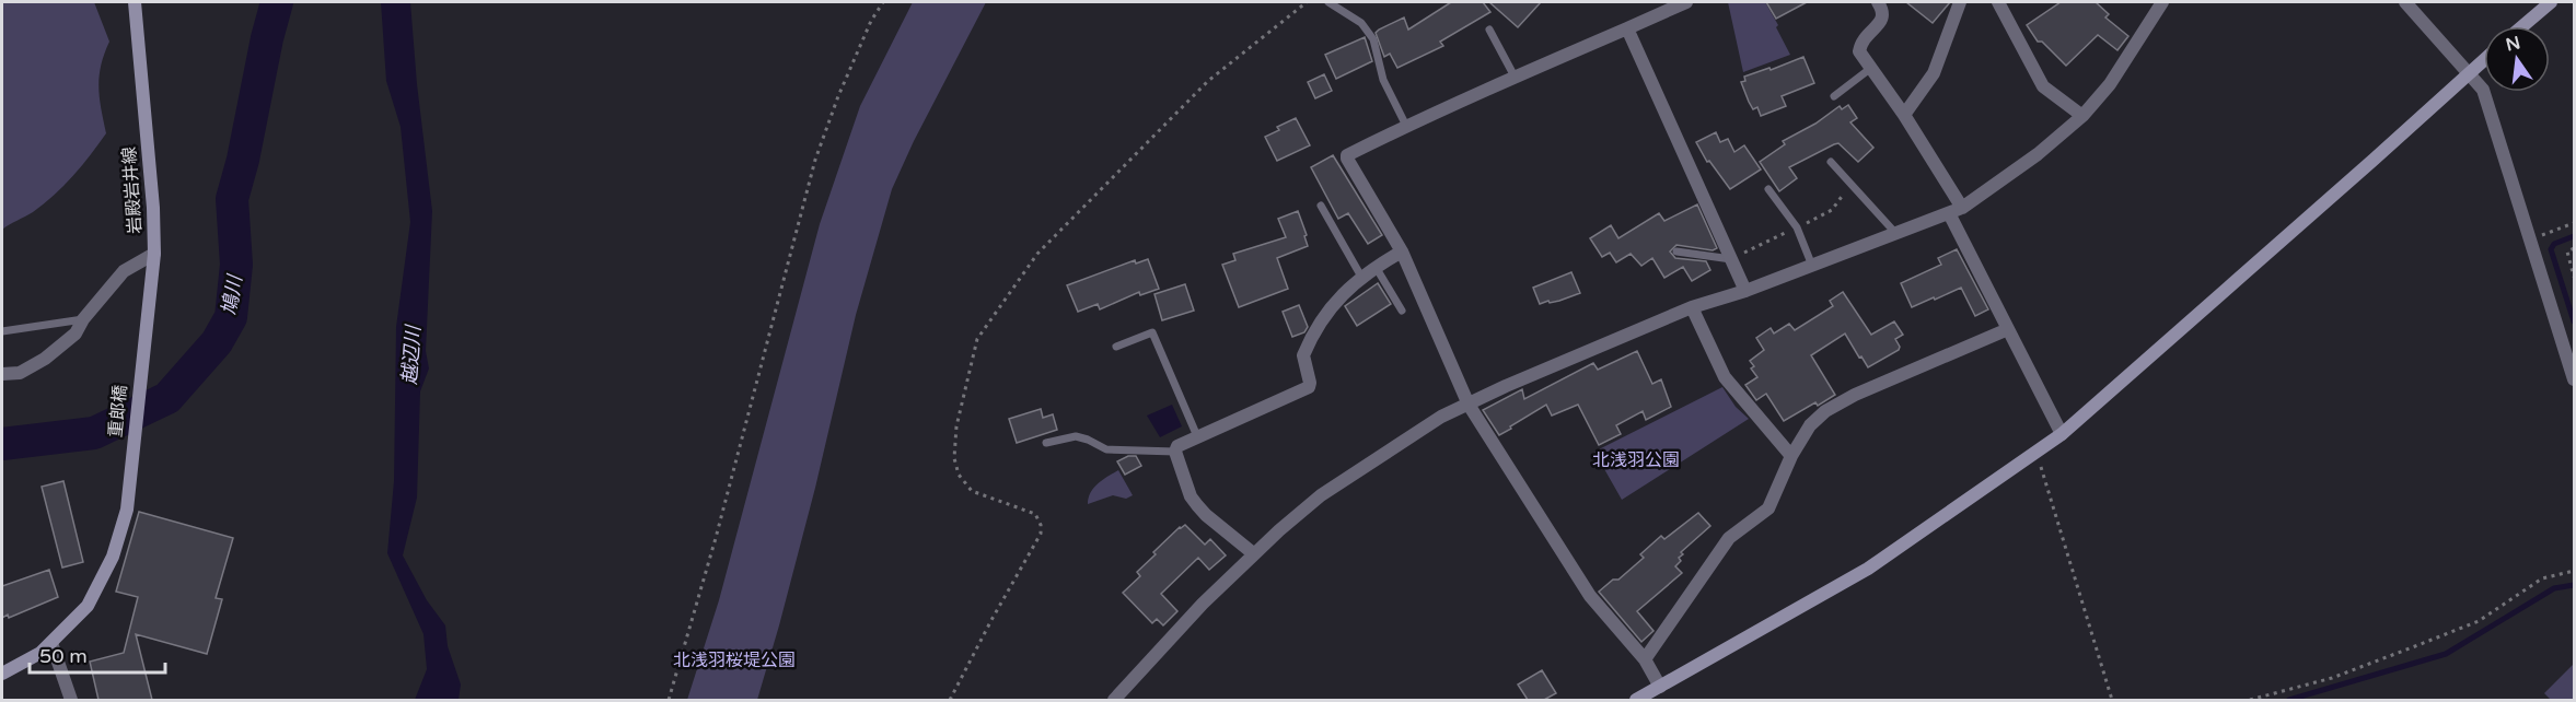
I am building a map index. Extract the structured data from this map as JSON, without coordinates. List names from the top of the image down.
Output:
{
  "streets": {
    "street": ["岩殿岩井線", "重郎橋"]
  },
  "crossings": [
    ["岩殿岩井線", "重郎橋"]
  ],
  "water": ["鳩川", "越辺川"],
  "parks": ["北浅羽公園", "北浅羽桜堤公園"],
  "scale_bar": "50 m",
  "north": "top"
}
